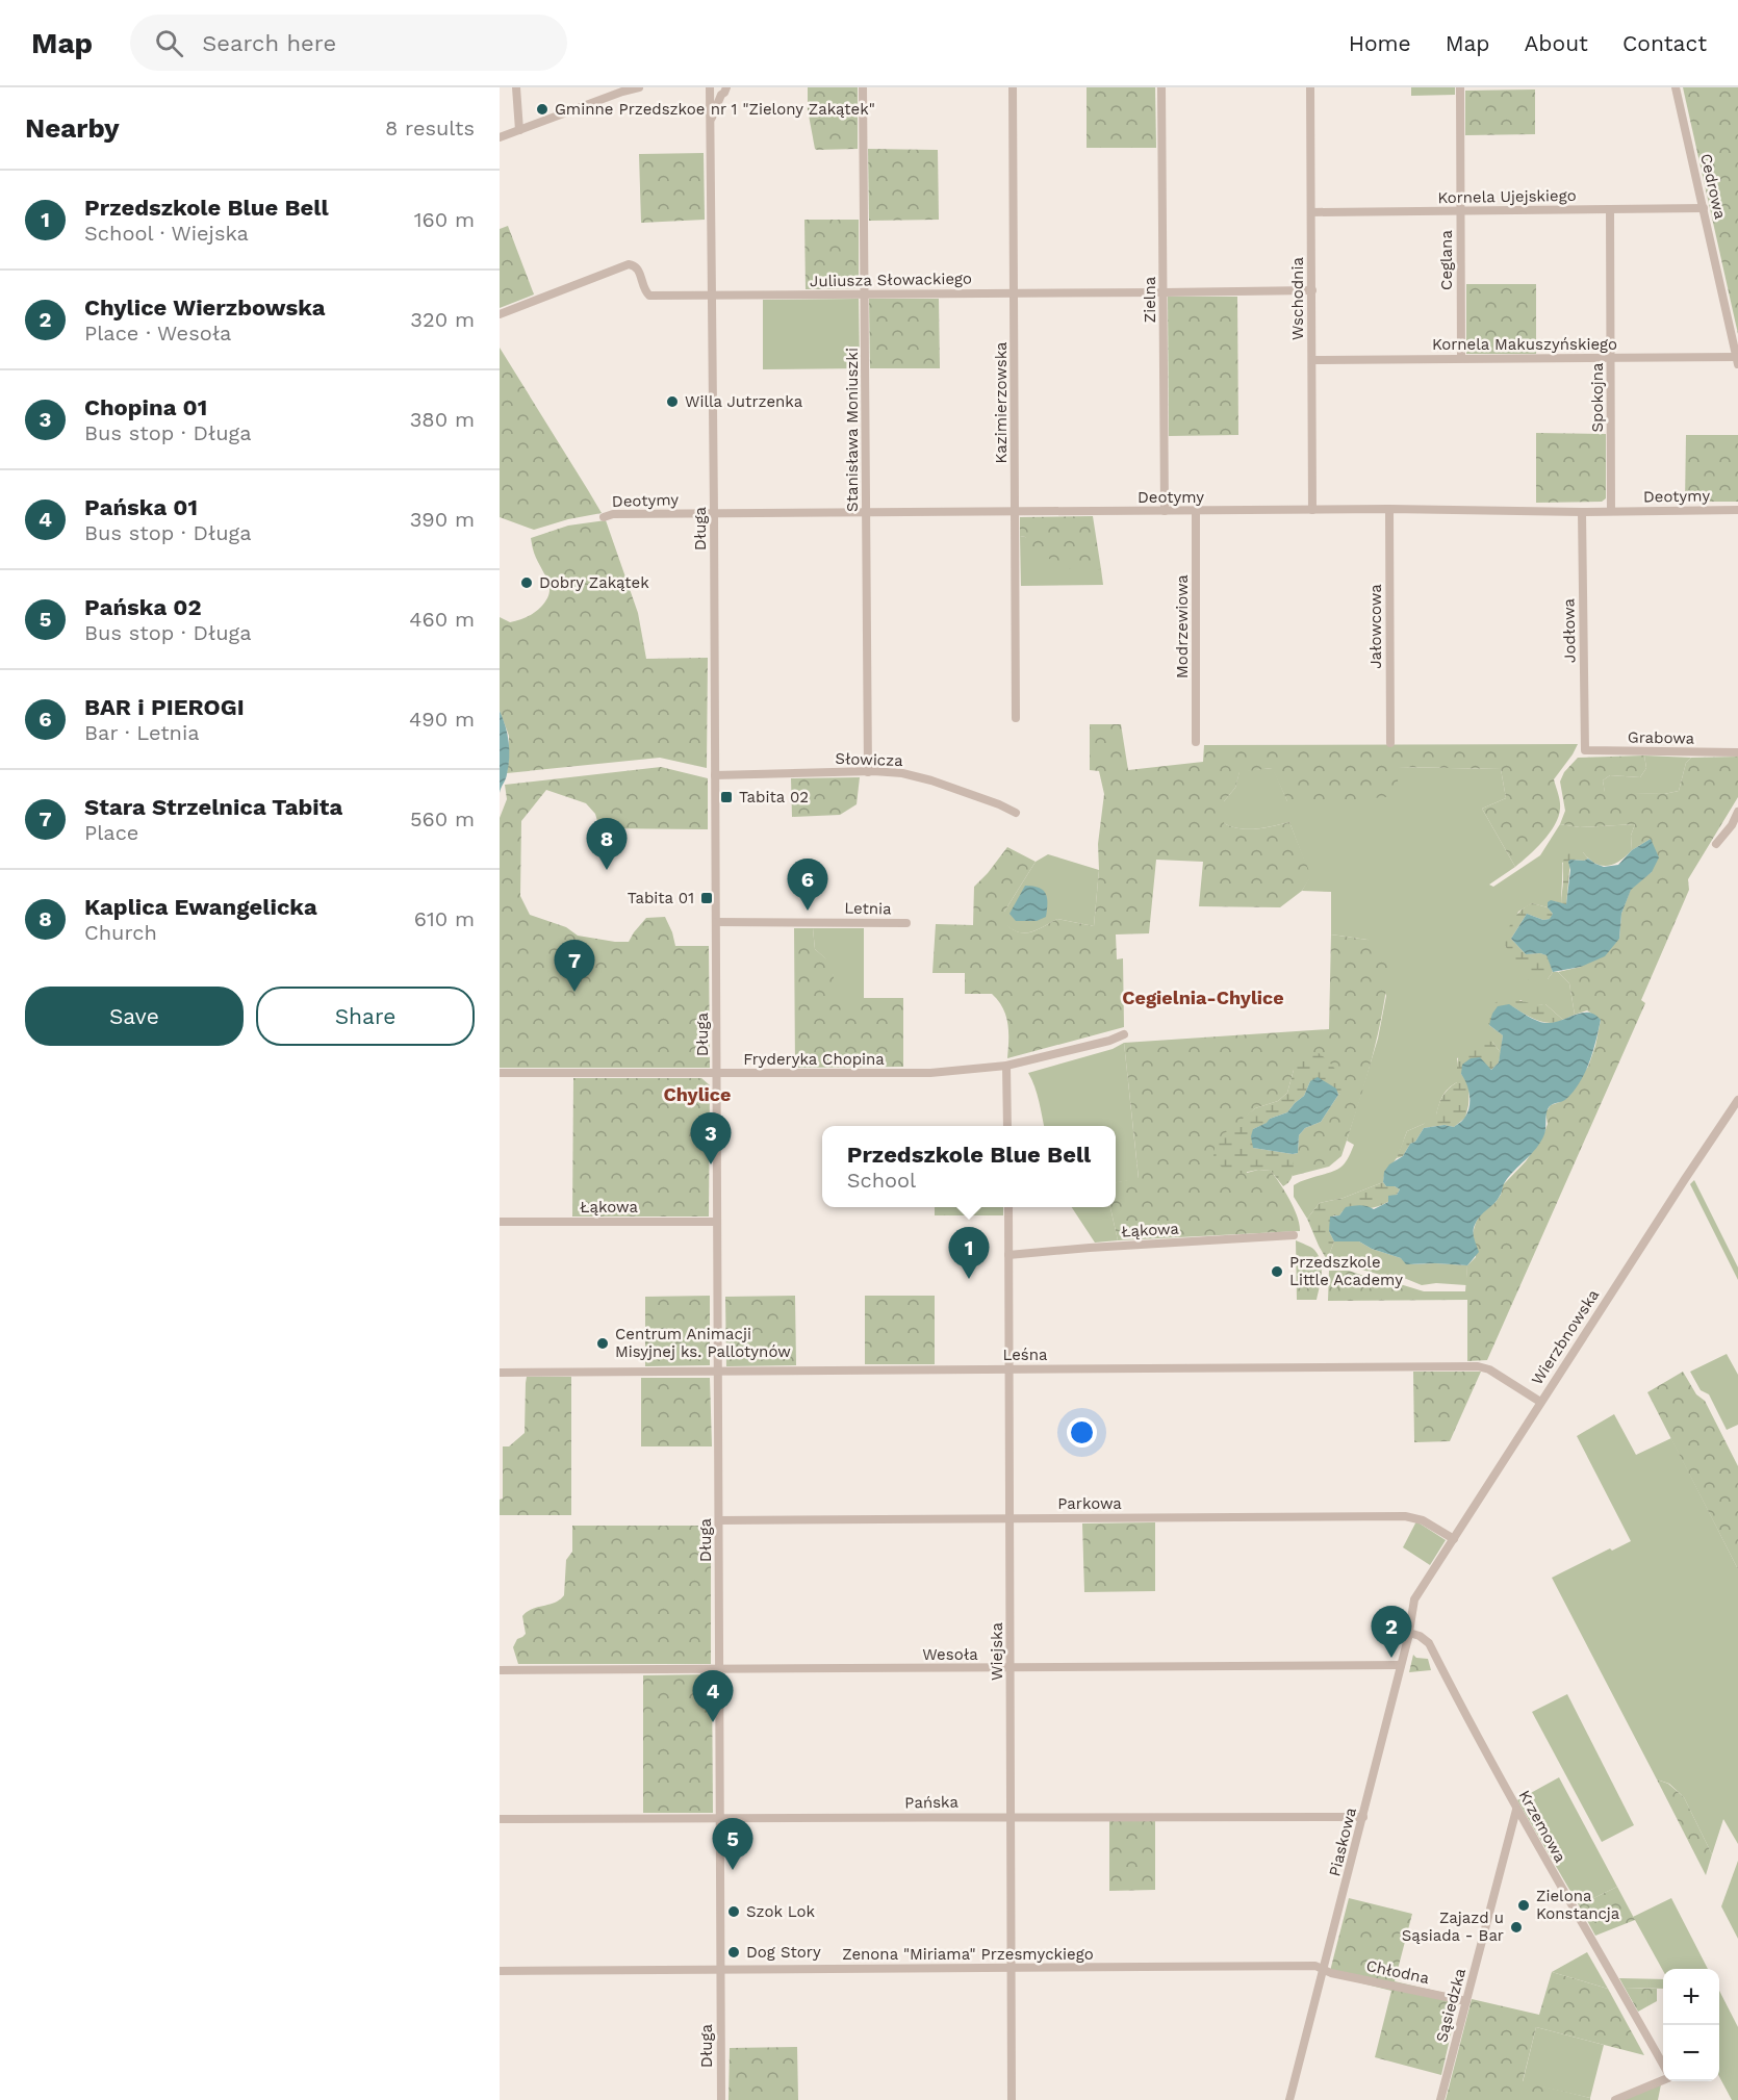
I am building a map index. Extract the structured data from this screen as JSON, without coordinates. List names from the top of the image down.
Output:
{
  "streets": {
    "street": [
      "Cedrowa",
      "Kornela Ujejskiego",
      "Ceglana",
      "Juliusza Słowackiego",
      "Wschodnia",
      "Zielna",
      "Kornela Makuszyńskiego",
      "Spokojna",
      "Kazimierzowska",
      "Stanisława Moniuszki",
      "Deotymy",
      "Długa",
      "Modrzewiowa",
      "Jałowcowa",
      "Jodłowa",
      "Grabowa",
      "Słowicza",
      "Letnia",
      "Fryderyka Chopina",
      "Łąkowa",
      "Wierzbnowska",
      "Leśna",
      "Parkowa",
      "Wiejska",
      "Wesoła",
      "Pańska",
      "Krzemowa",
      "Piaskowa",
      "Zenona \"Miriama\" Przesmyckiego",
      "Chłodna",
      "Sąsiedzka"
    ]
  },
  "crossings": [
    ["Cedrowa", "Kornela Ujejskiego"],
    ["Cedrowa", "Kornela Makuszyńskiego"],
    ["Kornela Ujejskiego", "Ceglana"],
    ["Kornela Ujejskiego", "Wschodnia"],
    ["Kornela Ujejskiego", "Spokojna"],
    ["Ceglana", "Kornela Makuszyńskiego"],
    ["Juliusza Słowackiego", "Wschodnia"],
    ["Juliusza Słowackiego", "Zielna"],
    ["Juliusza Słowackiego", "Kazimierzowska"],
    ["Juliusza Słowackiego", "Stanisława Moniuszki"],
    ["Juliusza Słowackiego", "Długa"],
    ["Wschodnia", "Kornela Makuszyńskiego"],
    ["Wschodnia", "Deotymy"],
    ["Zielna", "Deotymy"],
    ["Kornela Makuszyńskiego", "Spokojna"],
    ["Spokojna", "Deotymy"],
    ["Kazimierzowska", "Deotymy"],
    ["Stanisława Moniuszki", "Deotymy"],
    ["Stanisława Moniuszki", "Słowicza"],
    ["Deotymy", "Długa"],
    ["Deotymy", "Modrzewiowa"],
    ["Deotymy", "Jałowcowa"],
    ["Deotymy", "Jodłowa"],
    ["Długa", "Słowicza"],
    ["Długa", "Letnia"],
    ["Długa", "Fryderyka Chopina"],
    ["Długa", "Łąkowa"],
    ["Długa", "Leśna"],
    ["Długa", "Parkowa"],
    ["Długa", "Wesoła"],
    ["Długa", "Pańska"],
    ["Długa", "Zenona \"Miriama\" Przesmyckiego"],
    ["Jodłowa", "Grabowa"],
    ["Łąkowa", "Wiejska"],
    ["Wierzbnowska", "Leśna"],
    ["Wierzbnowska", "Parkowa"],
    ["Wierzbnowska", "Piaskowa"],
    ["Leśna", "Wiejska"],
    ["Parkowa", "Wiejska"],
    ["Wiejska", "Wesoła"],
    ["Wiejska", "Pańska"],
    ["Wiejska", "Zenona \"Miriama\" Przesmyckiego"],
    ["Wesoła", "Piaskowa"],
    ["Pańska", "Piaskowa"],
    ["Krzemowa", "Piaskowa"],
    ["Krzemowa", "Sąsiedzka"],
    ["Piaskowa", "Zenona \"Miriama\" Przesmyckiego"],
    ["Piaskowa", "Chłodna"],
    ["Zenona \"Miriama\" Przesmyckiego", "Chłodna"],
    ["Chłodna", "Sąsiedzka"]
  ],
  "districts": ["Cegielnia-Chylice", "Chylice"],
  "places": {
    "other": [
      "Gminne Przedszkoe nr 1 \"Zielony Zakątek\"",
      "Willa Jutrzenka",
      "Dobry Zakątek",
      "Przedszkole Little Academy",
      "Centrum Animacji Misyjnej ks. Pallotynów",
      "Zielona Konstancja",
      "Szok Lok",
      "Zajazd u Sąsiada - Bar",
      "Dog Story"
    ],
    "transit": ["Tabita 02", "Tabita 01"]
  },
  "page": {
    "header": "Map",
    "search": "Search here",
    "nav": [
      "Home",
      "Map",
      "About",
      "Contact"
    ],
    "heading": ["Nearby", "8 results"],
    "list": [
      {
        "mark": "1",
        "name": "Przedszkole Blue Bell",
        "note": "School · Wiejska",
        "value": "160 m"
      },
      {
        "mark": "2",
        "name": "Chylice Wierzbowska",
        "note": "Place · Wesoła",
        "value": "320 m"
      },
      {
        "mark": "3",
        "name": "Chopina 01",
        "note": "Bus stop · Długa",
        "value": "380 m"
      },
      {
        "mark": "4",
        "name": "Pańska 01",
        "note": "Bus stop · Długa",
        "value": "390 m"
      },
      {
        "mark": "5",
        "name": "Pańska 02",
        "note": "Bus stop · Długa",
        "value": "460 m"
      },
      {
        "mark": "6",
        "name": "BAR i PIEROGI",
        "note": "Bar · Letnia",
        "value": "490 m"
      },
      {
        "mark": "7",
        "name": "Stara Strzelnica Tabita",
        "note": "Place",
        "value": "560 m"
      },
      {
        "mark": "8",
        "name": "Kaplica Ewangelicka",
        "note": "Church",
        "value": "610 m"
      }
    ],
    "pins": [
      "8",
      "6",
      "7",
      "3",
      "1",
      "2",
      "4",
      "5"
    ],
    "buttons": ["Save", "Share"],
    "popup": ["Przedszkole Blue Bell", "School"],
    "map_buttons": ["+", "−"]
  }
}
